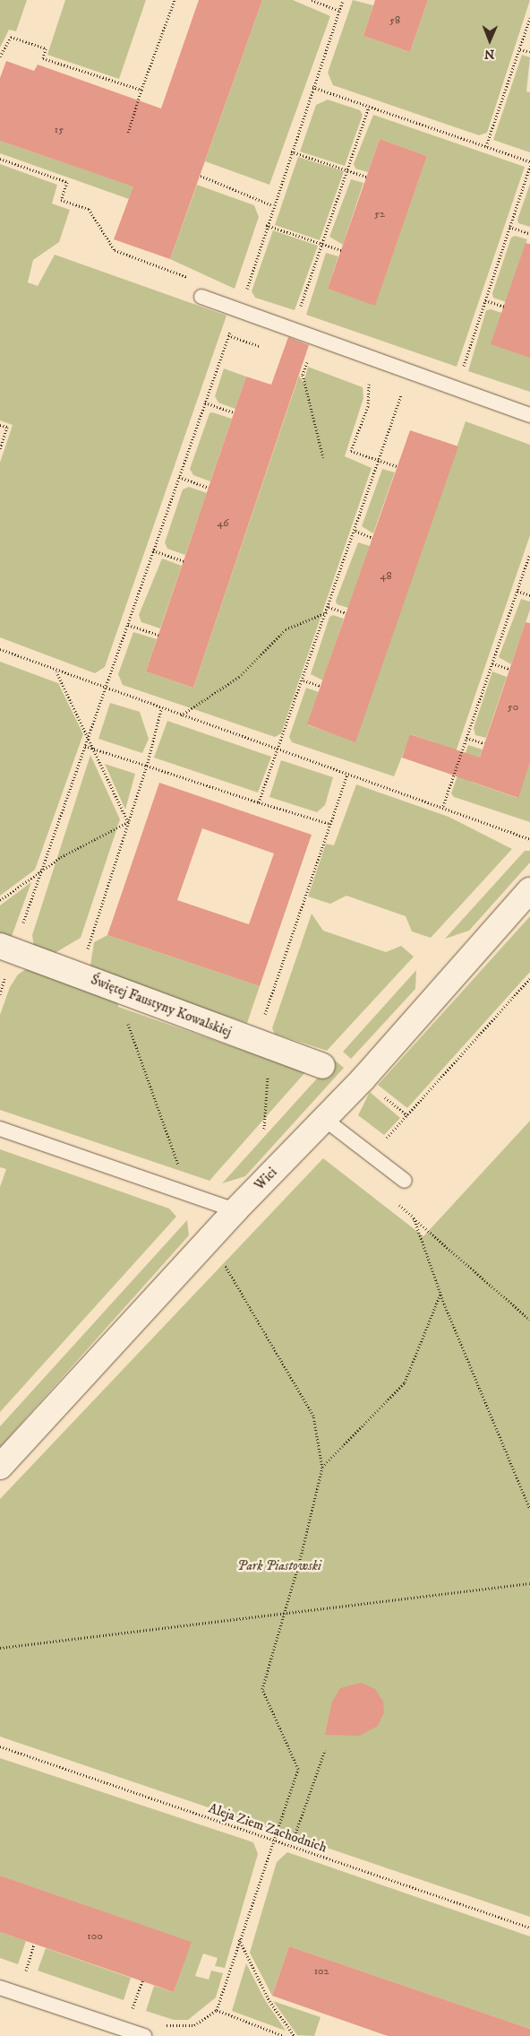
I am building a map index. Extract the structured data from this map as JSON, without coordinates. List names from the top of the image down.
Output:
{
  "streets": {
    "street": ["Świętej Faustyny Kowalskiej", "Wici"],
    "path": ["Aleja Ziem Zachodnich"]
  },
  "parks": ["Park Piastowski"],
  "house_numbers": [
    "58",
    "15",
    "52",
    "46",
    "48",
    "50",
    "100",
    "102"
  ],
  "north": "bottom"
}
